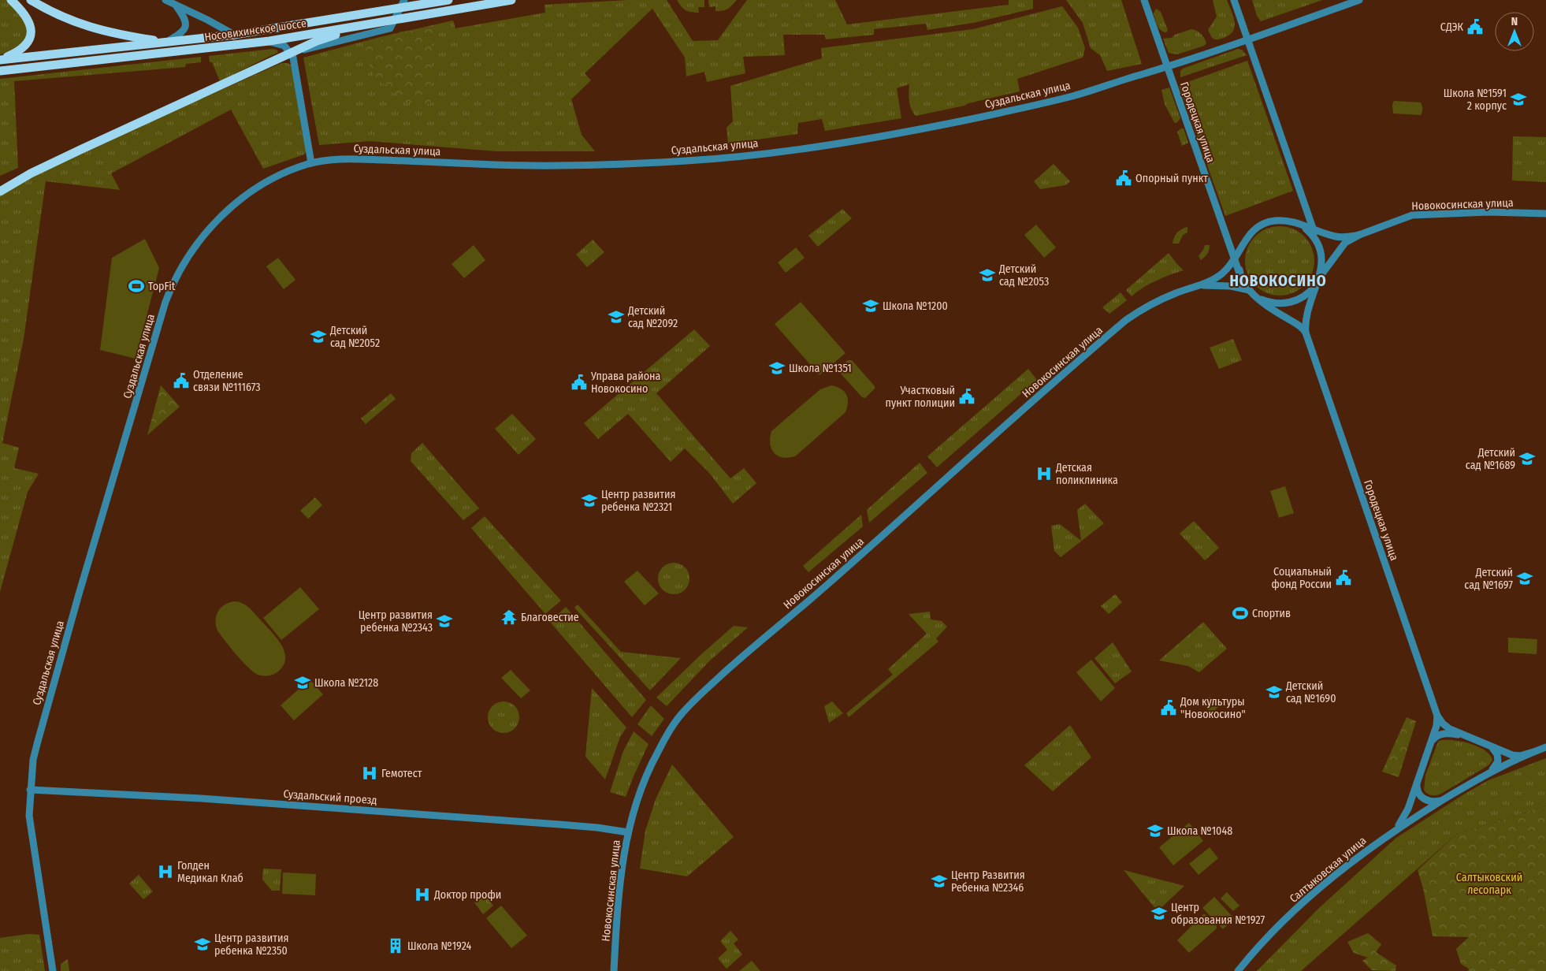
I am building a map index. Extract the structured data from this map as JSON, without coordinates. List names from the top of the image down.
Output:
{
  "streets": {
    "main road": ["Носовихинское шоссе"],
    "street": [
      "Суздальская улица",
      "Городецкая улица",
      "Новокосинская улица",
      "Суздальский проезд",
      "Салтыковская улица"
    ]
  },
  "crossings": [
    ["Суздальская улица", "Городецкая улица"],
    ["Суздальская улица", "Суздальский проезд"],
    ["Городецкая улица", "Новокосинская улица"],
    ["Новокосинская улица", "Суздальский проезд"]
  ],
  "districts": ["НОВОКОСИНО"],
  "parks": ["Салтыковский лесопарк"],
  "places": {
    "public building": [
      "СДЭК",
      "Опорный пункт",
      "Отделение связи №111673",
      "Управа района Новокосино",
      "Участковый пункт полиции",
      "Социальный фонд России",
      "Дом культуры \"Новокосино\""
    ],
    "school or university": [
      "Школа №1591 2 корпус",
      "Детский сад №2053",
      "Школа №1200",
      "Детский сад №2092",
      "Детский сад №2052",
      "Школа №1351",
      "Детский сад №1689",
      "Центр развития ребенка №2321",
      "Детский сад №1697",
      "Центр развития ребенка №2343",
      "Школа №2128",
      "Детский сад №1690",
      "Школа №1048",
      "Центр Развития Ребенка №2346",
      "Центр образования №1927",
      "Центр развития ребенка №2350"
    ],
    "sports": ["TopFit", "Спортив"],
    "hospital": [
      "Детская поликлиника",
      "Гемотест",
      "Голден Медикал Клаб",
      "Доктор профи"
    ],
    "temple": ["Благовестие"],
    "building": ["Школа №1924"]
  },
  "north": "top"
}
